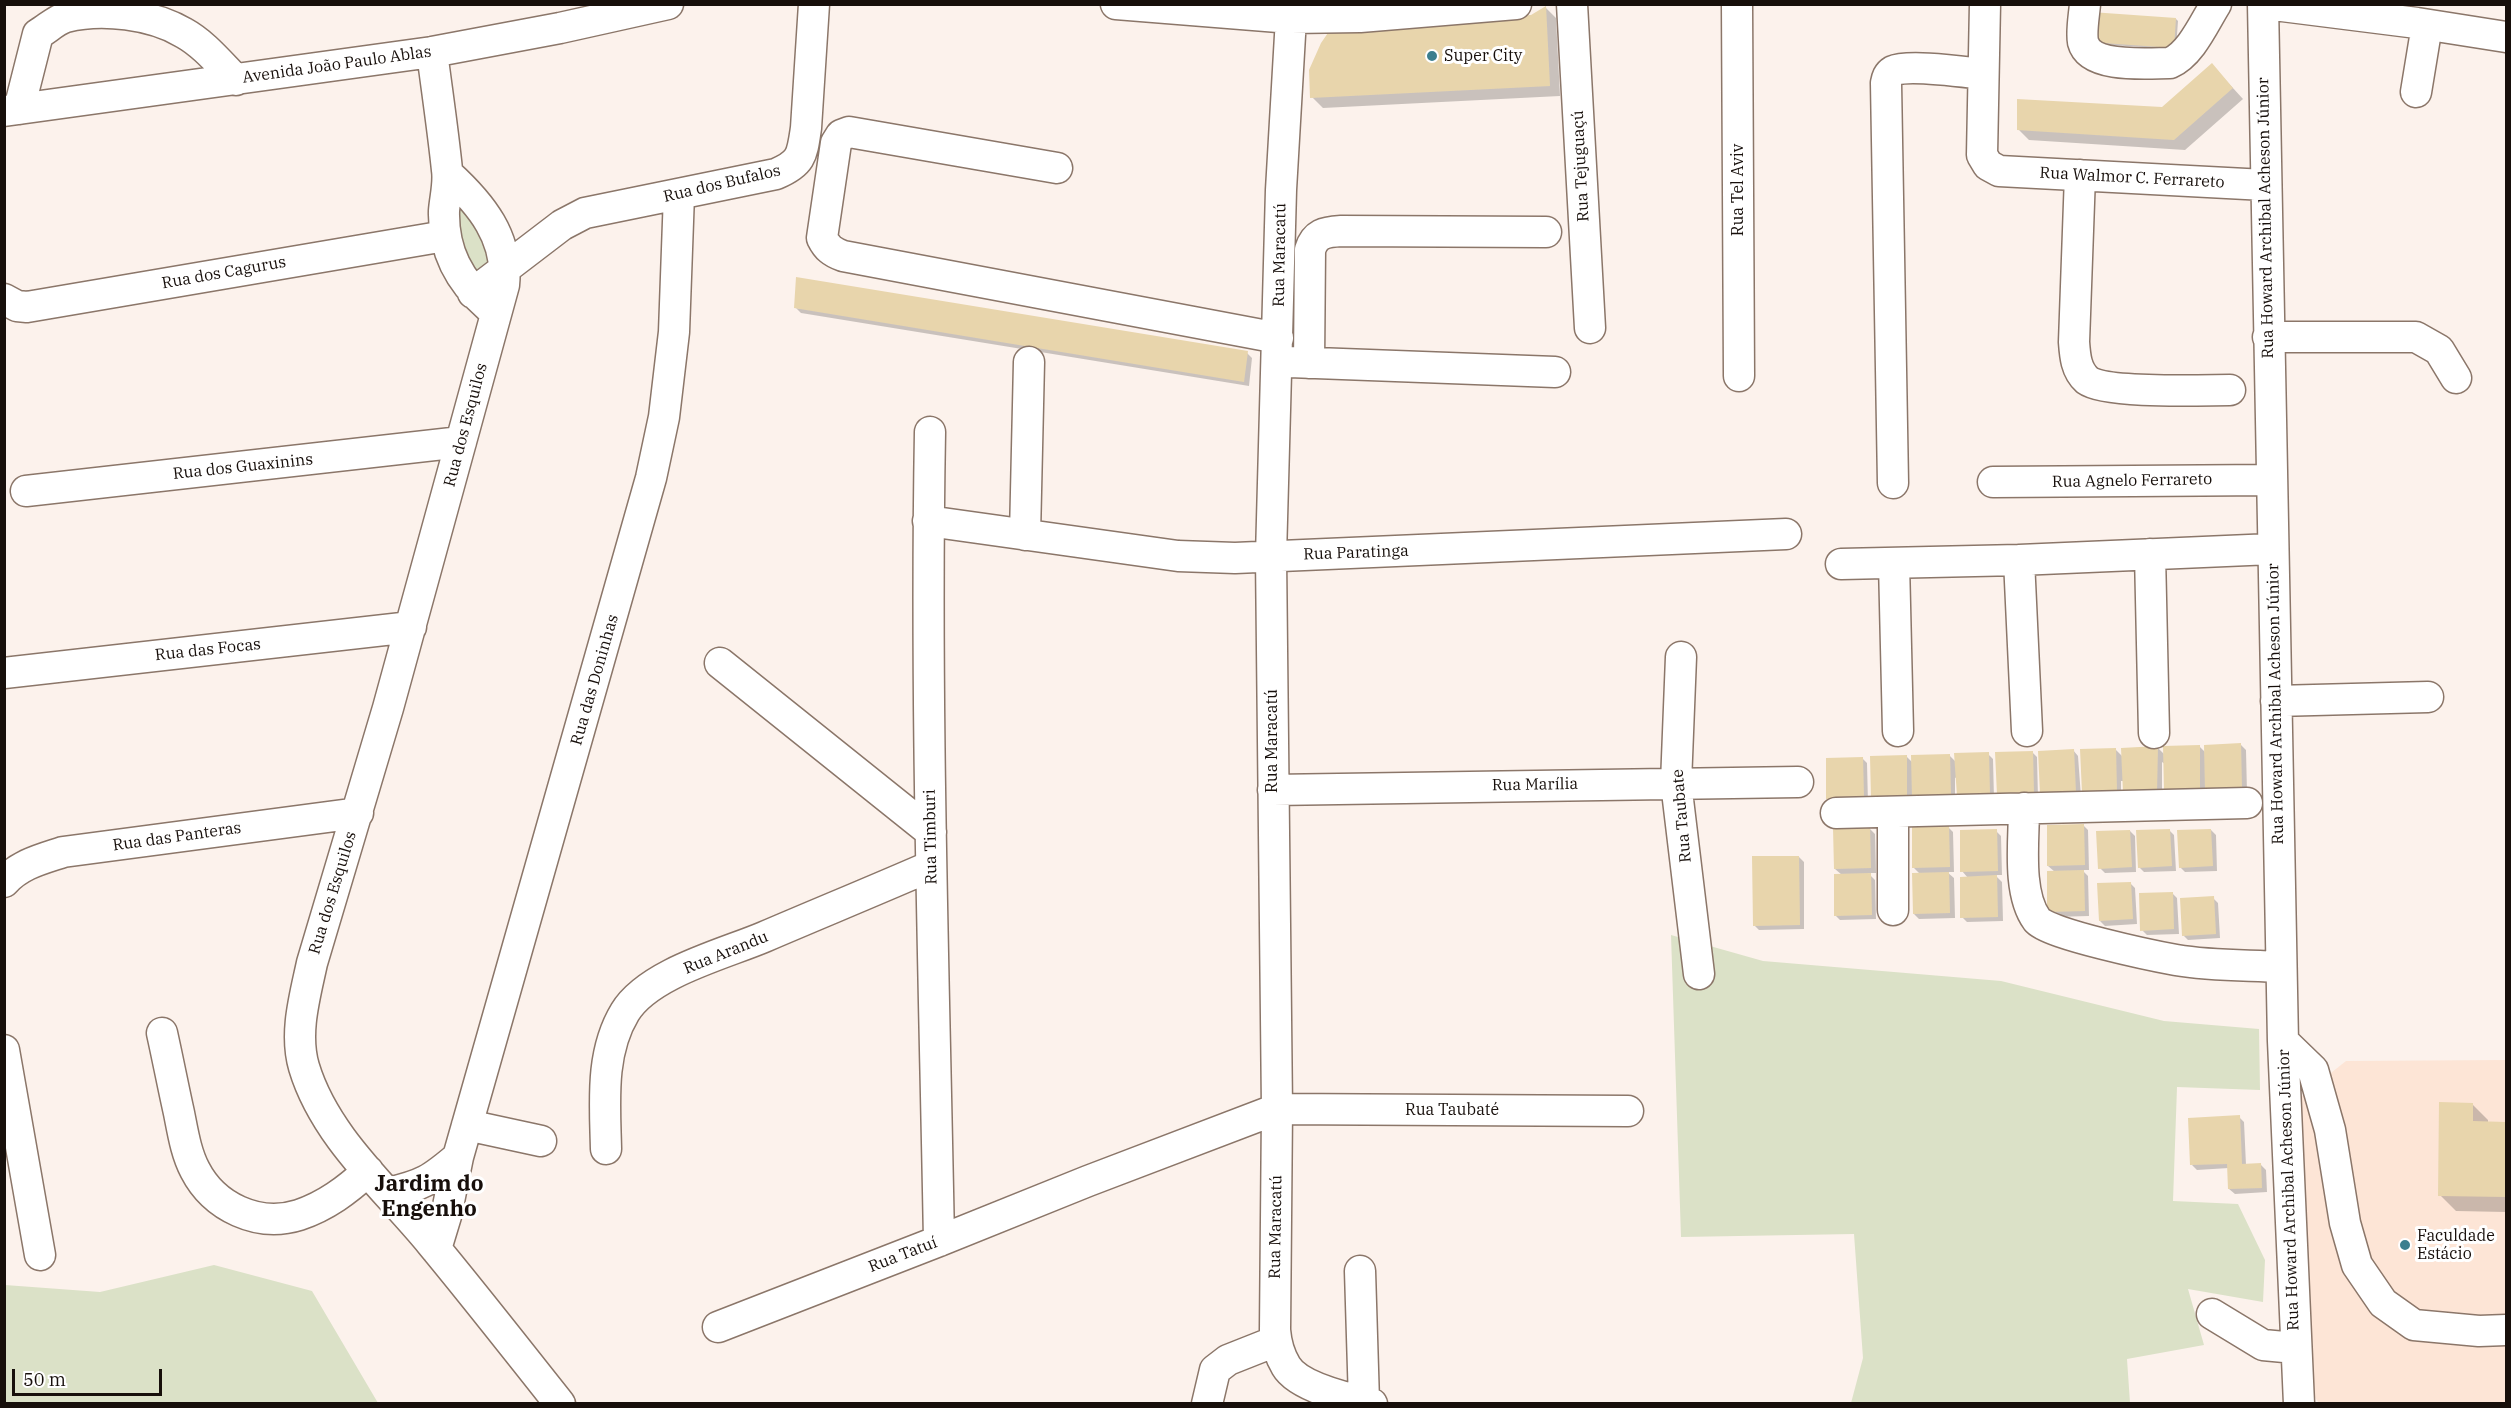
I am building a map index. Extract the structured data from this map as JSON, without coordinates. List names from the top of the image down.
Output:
{
  "streets": {
    "street": [
      "Avenida João Paulo Ablas",
      "Rua Tejuguaçú",
      "Rua Walmor C. Ferrareto",
      "Rua dos Bufalos",
      "Rua Tel Aviv",
      "Rua Howard Archibal Acheson Júnior",
      "Rua Maracatú",
      "Rua dos Cagurus",
      "Rua dos Esquilos",
      "Rua dos Guaxinins",
      "Rua Agnelo Ferrareto",
      "Rua Paratinga",
      "Rua das Focas",
      "Rua das Doninhas",
      "Rua Marília",
      "Rua Taubate",
      "Rua das Panteras",
      "Rua Timburi",
      "Rua Arandu",
      "Rua Taubaté",
      "Rua Tatuí"
    ]
  },
  "crossings": [
    ["Rua Walmor C. Ferrareto", "Rua Howard Archibal Acheson Júnior"],
    ["Rua dos Bufalos", "Rua dos Esquilos"],
    ["Rua dos Bufalos", "Rua das Doninhas"],
    ["Rua Howard Archibal Acheson Júnior", "Rua Agnelo Ferrareto"],
    ["Rua Maracatú", "Rua Paratinga"],
    ["Rua Maracatú", "Rua Marília"],
    ["Rua Maracatú", "Rua Taubaté"],
    ["Rua Maracatú", "Rua Tatuí"],
    ["Rua dos Esquilos", "Rua dos Guaxinins"],
    ["Rua dos Esquilos", "Rua das Focas"],
    ["Rua dos Esquilos", "Rua das Doninhas"],
    ["Rua dos Esquilos", "Rua das Panteras"],
    ["Rua Paratinga", "Rua Timburi"],
    ["Rua Marília", "Rua Taubate"],
    ["Rua Timburi", "Rua Arandu"],
    ["Rua Timburi", "Rua Tatuí"],
    ["Rua Taubaté", "Rua Tatuí"]
  ],
  "districts": ["Jardim do Engenho"],
  "places": ["Super City", "Faculdade Estácio"],
  "scale_bar": "50 m"
}
